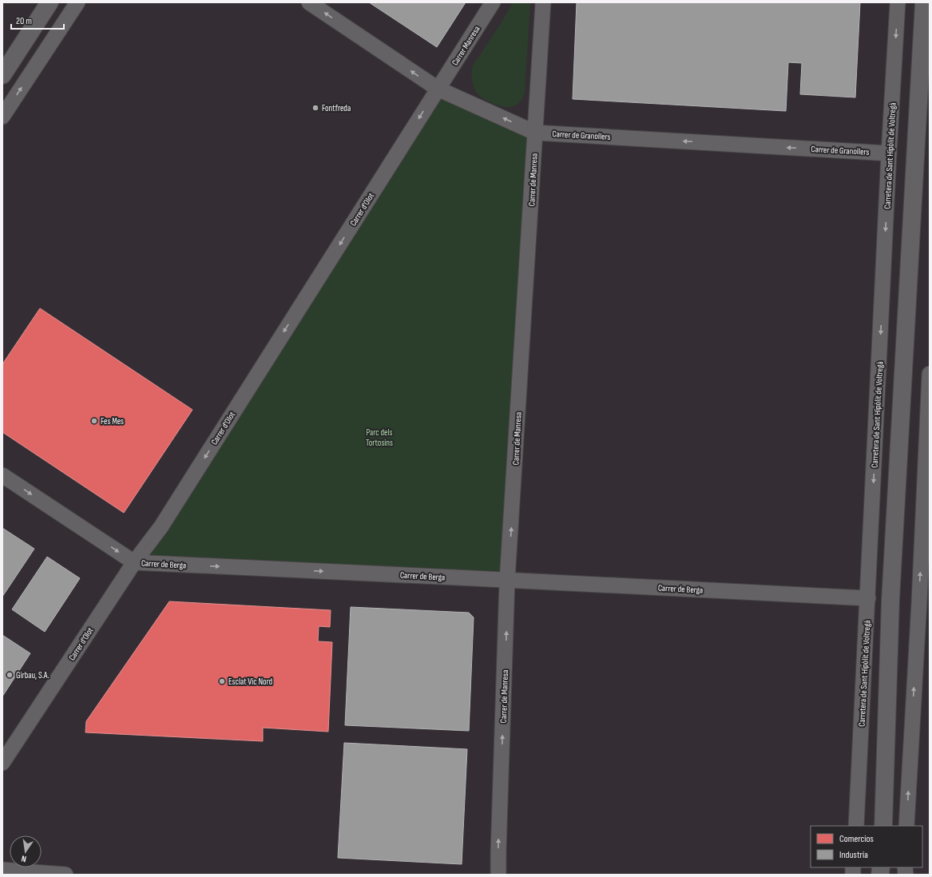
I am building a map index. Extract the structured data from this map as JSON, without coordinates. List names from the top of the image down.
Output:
{
  "streets": {
    "street": [
      "Carrer Manresa",
      "Carrer de Granollers",
      "Carretera de Sant Hipòlit de Voltregà",
      "Carrer de Manresa",
      "Carrer d'Olot",
      "Carrer de Berga"
    ]
  },
  "crossings": [
    ["Carrer Manresa", "Carrer de Granollers"],
    ["Carrer Manresa", "Carrer d'Olot"],
    ["Carrer de Granollers", "Carretera de Sant Hipòlit de Voltregà"],
    ["Carrer de Granollers", "Carrer de Manresa"],
    ["Carrer de Granollers", "Carrer d'Olot"],
    ["Carretera de Sant Hipòlit de Voltregà", "Carrer de Berga"],
    ["Carrer de Manresa", "Carrer de Berga"],
    ["Carrer d'Olot", "Carrer de Berga"]
  ],
  "one_way": [
    "Carrer de Granollers",
    "Carrer de Manresa",
    "Carrer d'Olot",
    "Carrer de Berga"
  ],
  "parks": ["Parc dels Tortosins"],
  "places": [
    "Fontfreda",
    "Fes Mes",
    "Girbau, S.A.",
    "Esclat Vic Nord"
  ],
  "legend": ["Comercios", "Industria"],
  "scale_bar": "20 m",
  "north": "bottom"
}
